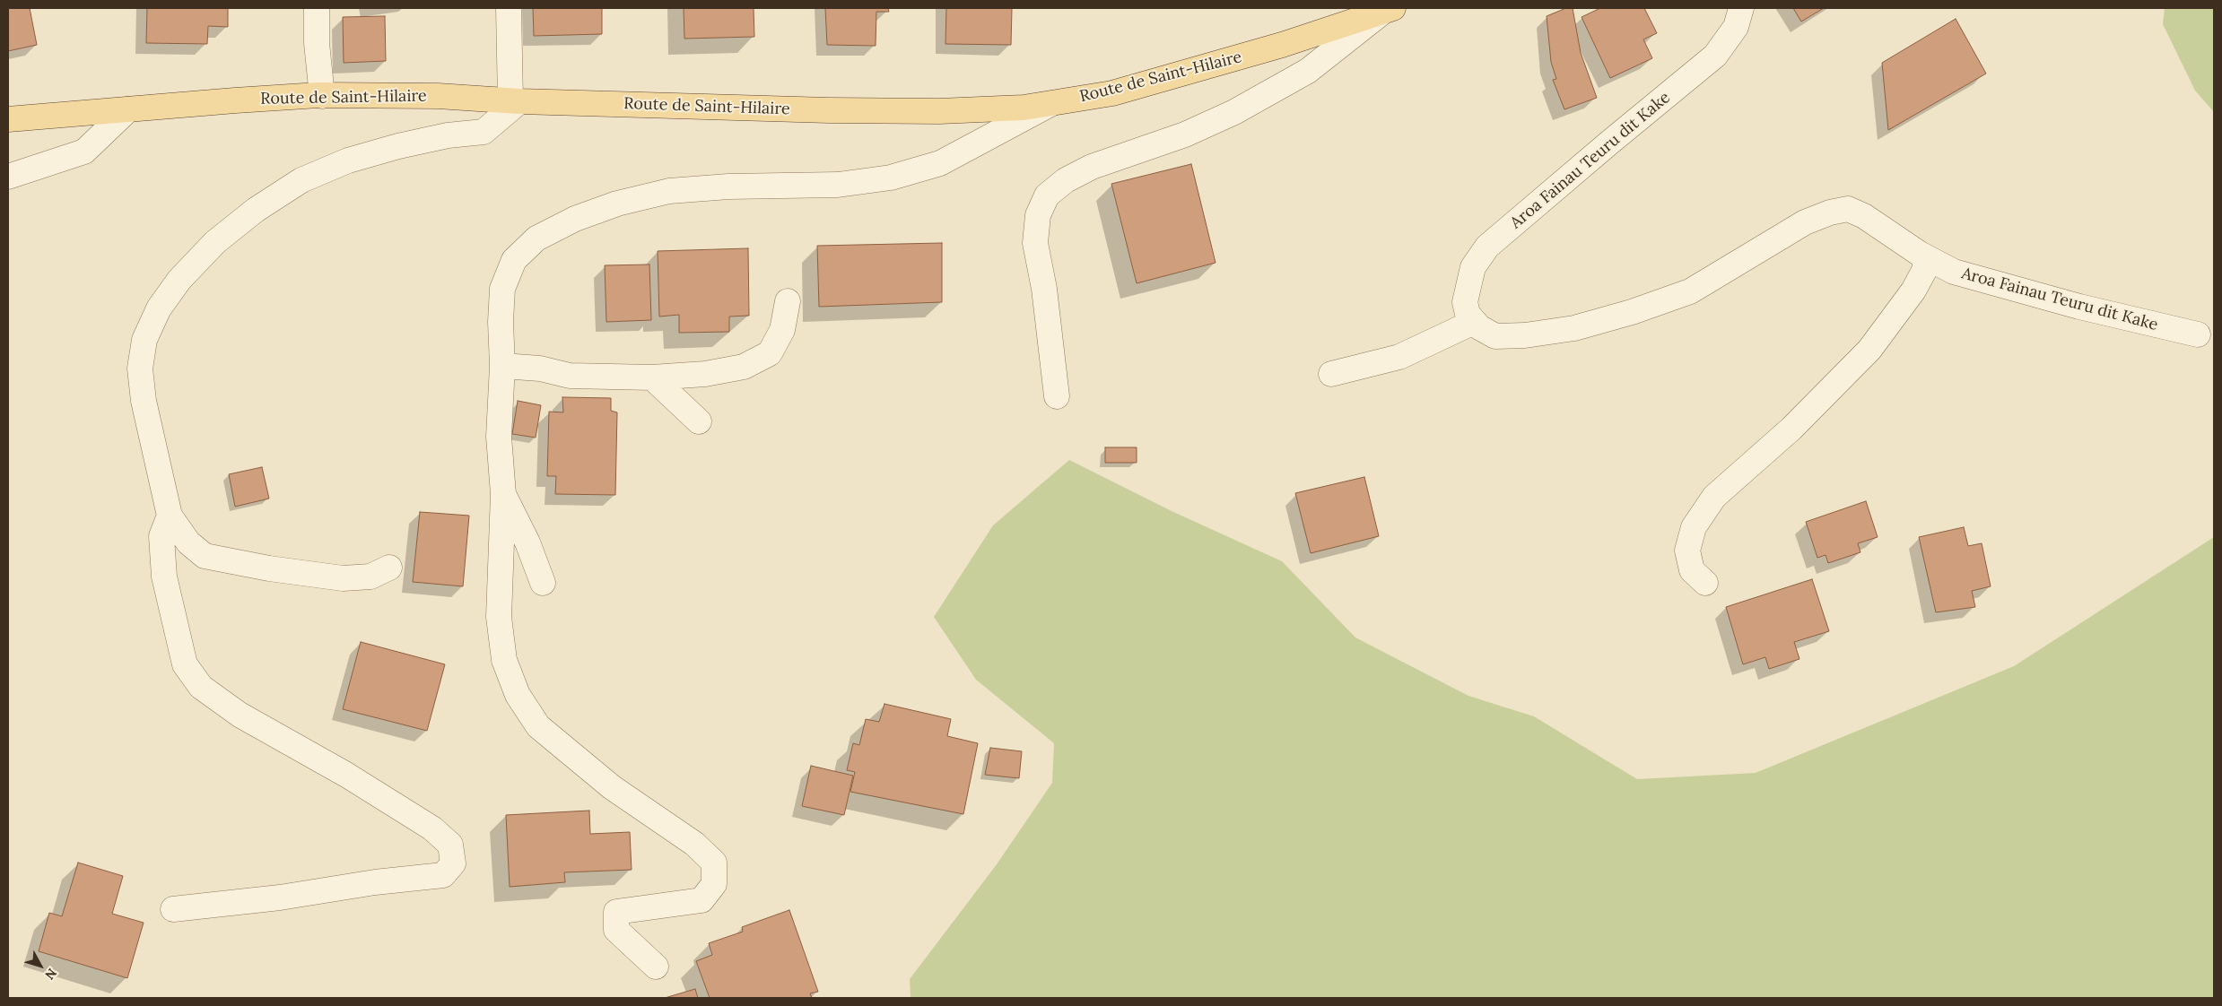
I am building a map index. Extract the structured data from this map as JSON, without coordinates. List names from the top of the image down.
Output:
{
  "streets": {
    "main road": ["Route de Saint-Hilaire"],
    "street": ["Aroa Fainau Teuru dit Kake"]
  },
  "north": "bottom right"
}
